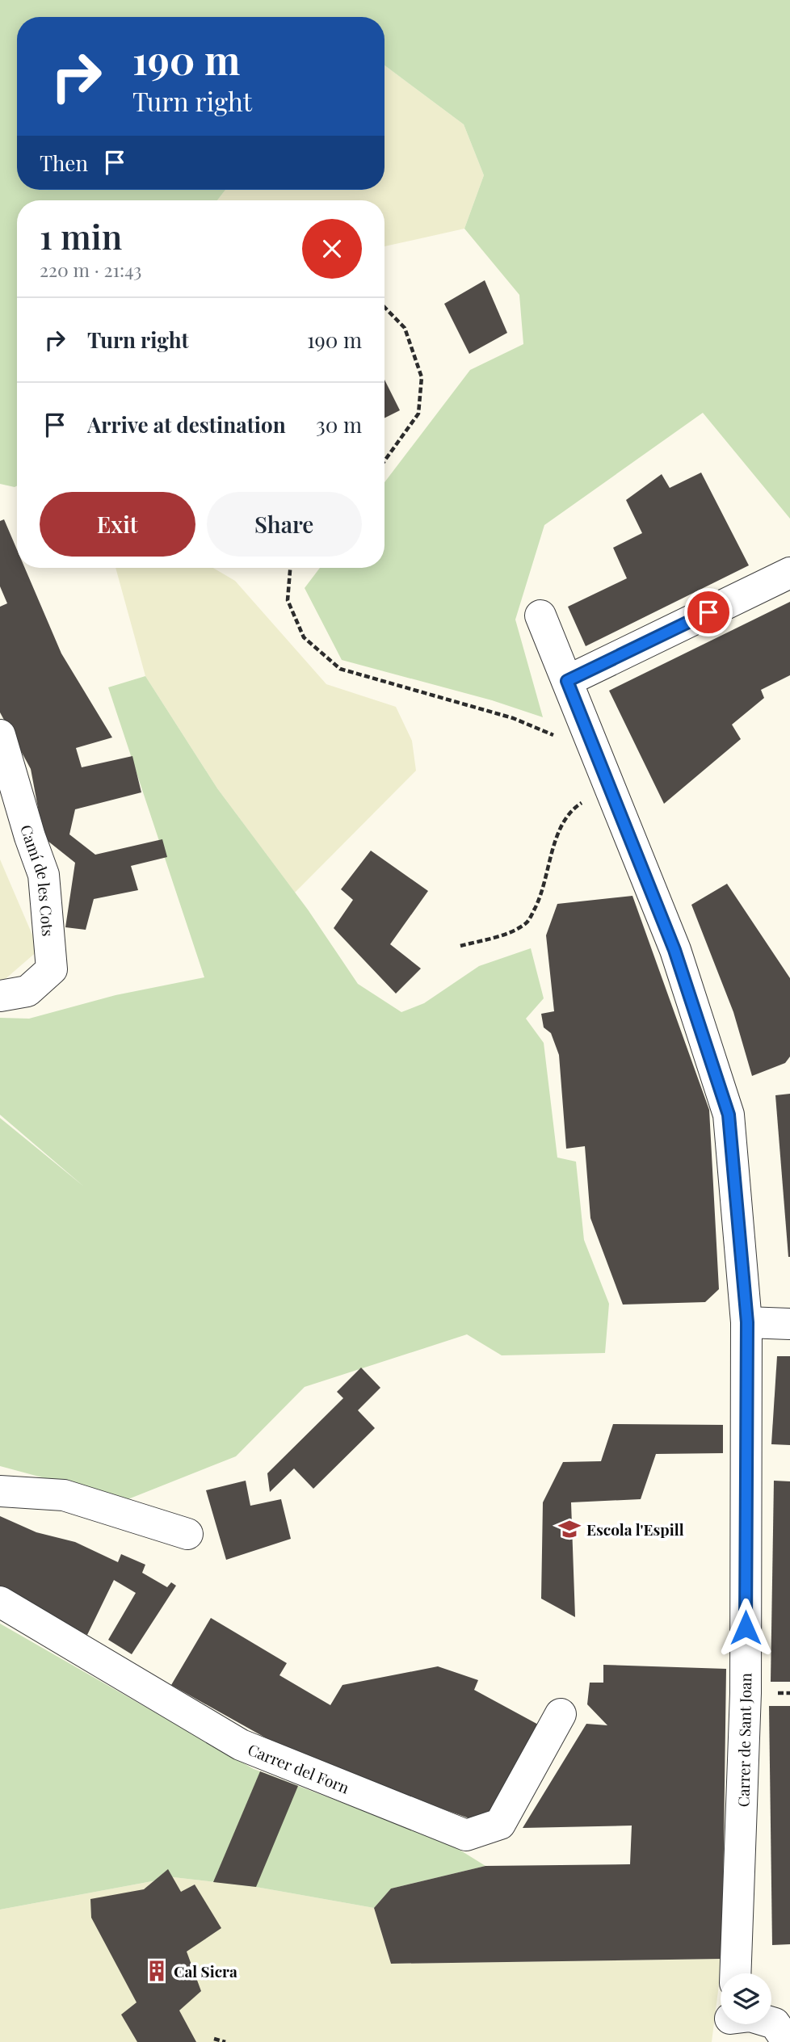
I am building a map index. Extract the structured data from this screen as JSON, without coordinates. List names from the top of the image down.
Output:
{
  "streets": {
    "street": ["Camí de les Cots", "Carrer de Sant Joan", "Carrer del Forn"]
  },
  "places": {
    "school or university": ["Escola l'Espill"],
    "building": ["Cal Sicra"]
  },
  "page": {
    "turn": ["190 m", "Turn right"],
    "then": "Then",
    "heading": ["1 min", "220 m · 21:43"],
    "list": [
      {
        "name": "Turn right",
        "value": "190 m"
      },
      {
        "name": "Arrive at destination",
        "value": "30 m"
      }
    ],
    "buttons": ["Exit", "Share"]
  }
}
